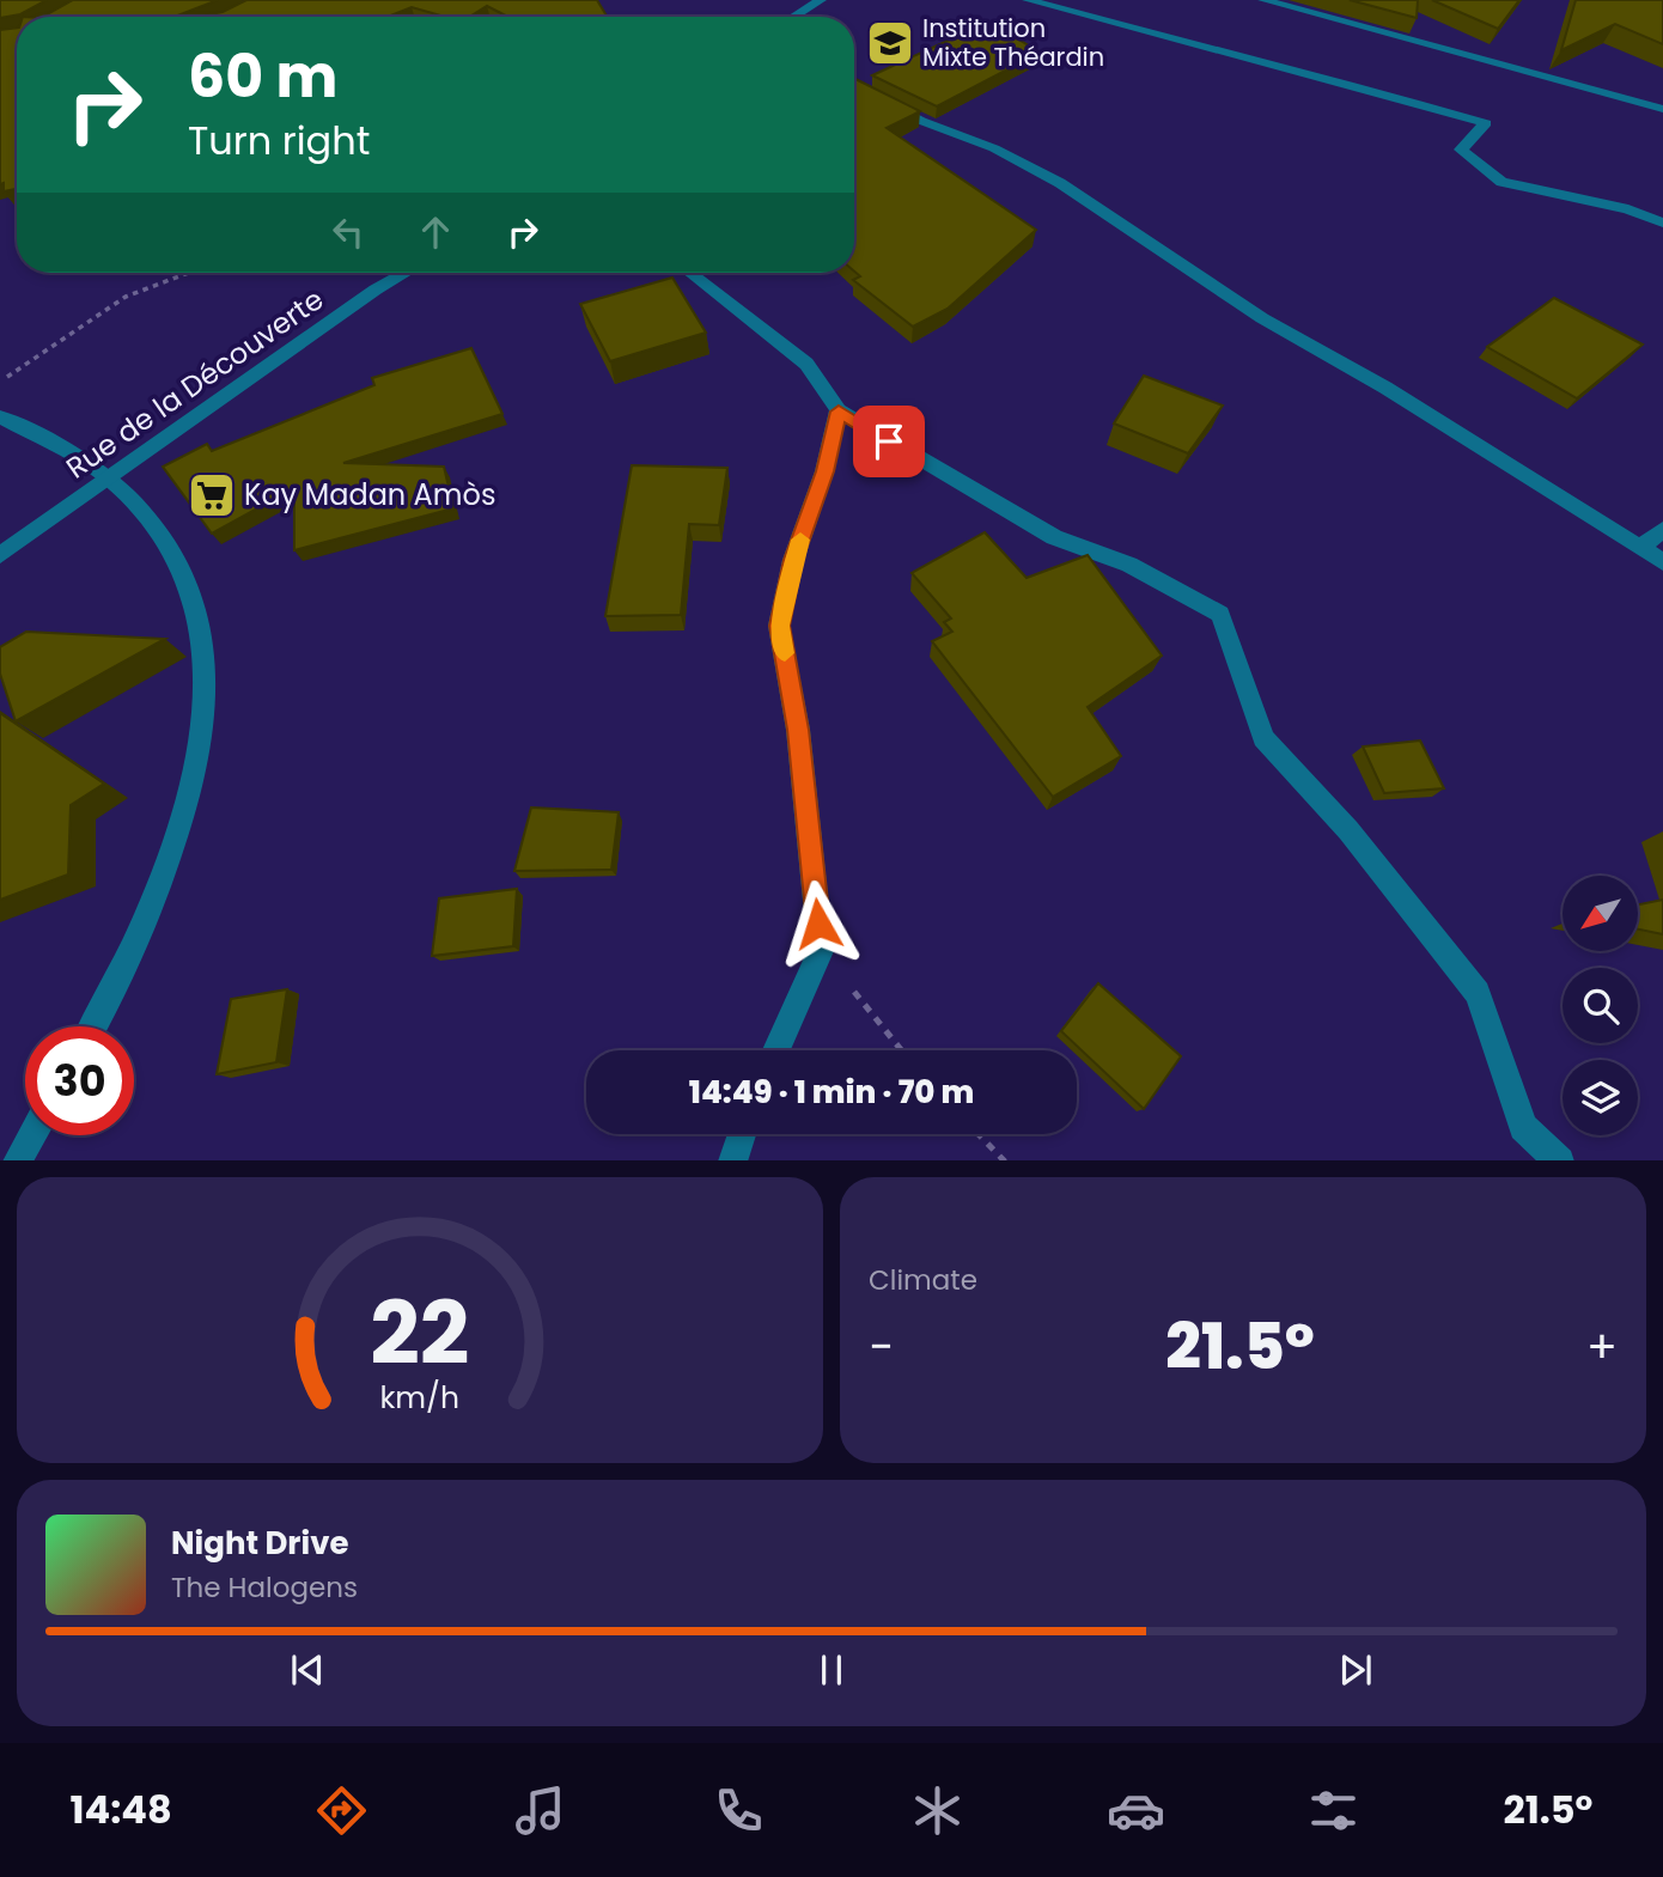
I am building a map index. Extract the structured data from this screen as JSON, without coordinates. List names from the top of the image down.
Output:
{
  "streets": {
    "street": ["Rue de la Découverte"]
  },
  "places": {
    "school or university": ["Institution Mixte Théardin"],
    "supermarket": ["Kay Madan Amòs"]
  },
  "north": "bottom left",
  "page": {
    "turn": ["60 m", "Turn right"],
    "limit": "30",
    "trip": "14:49 · 1 min · 70 m",
    "tile": "Climate",
    "heat": ["−", "21.5°", "+"],
    "song": ["Night Drive", "The Halogens"],
    "tabs": ["14:48", "21.5°"],
    "gauge": ["22", "km/h"]
  }
}
